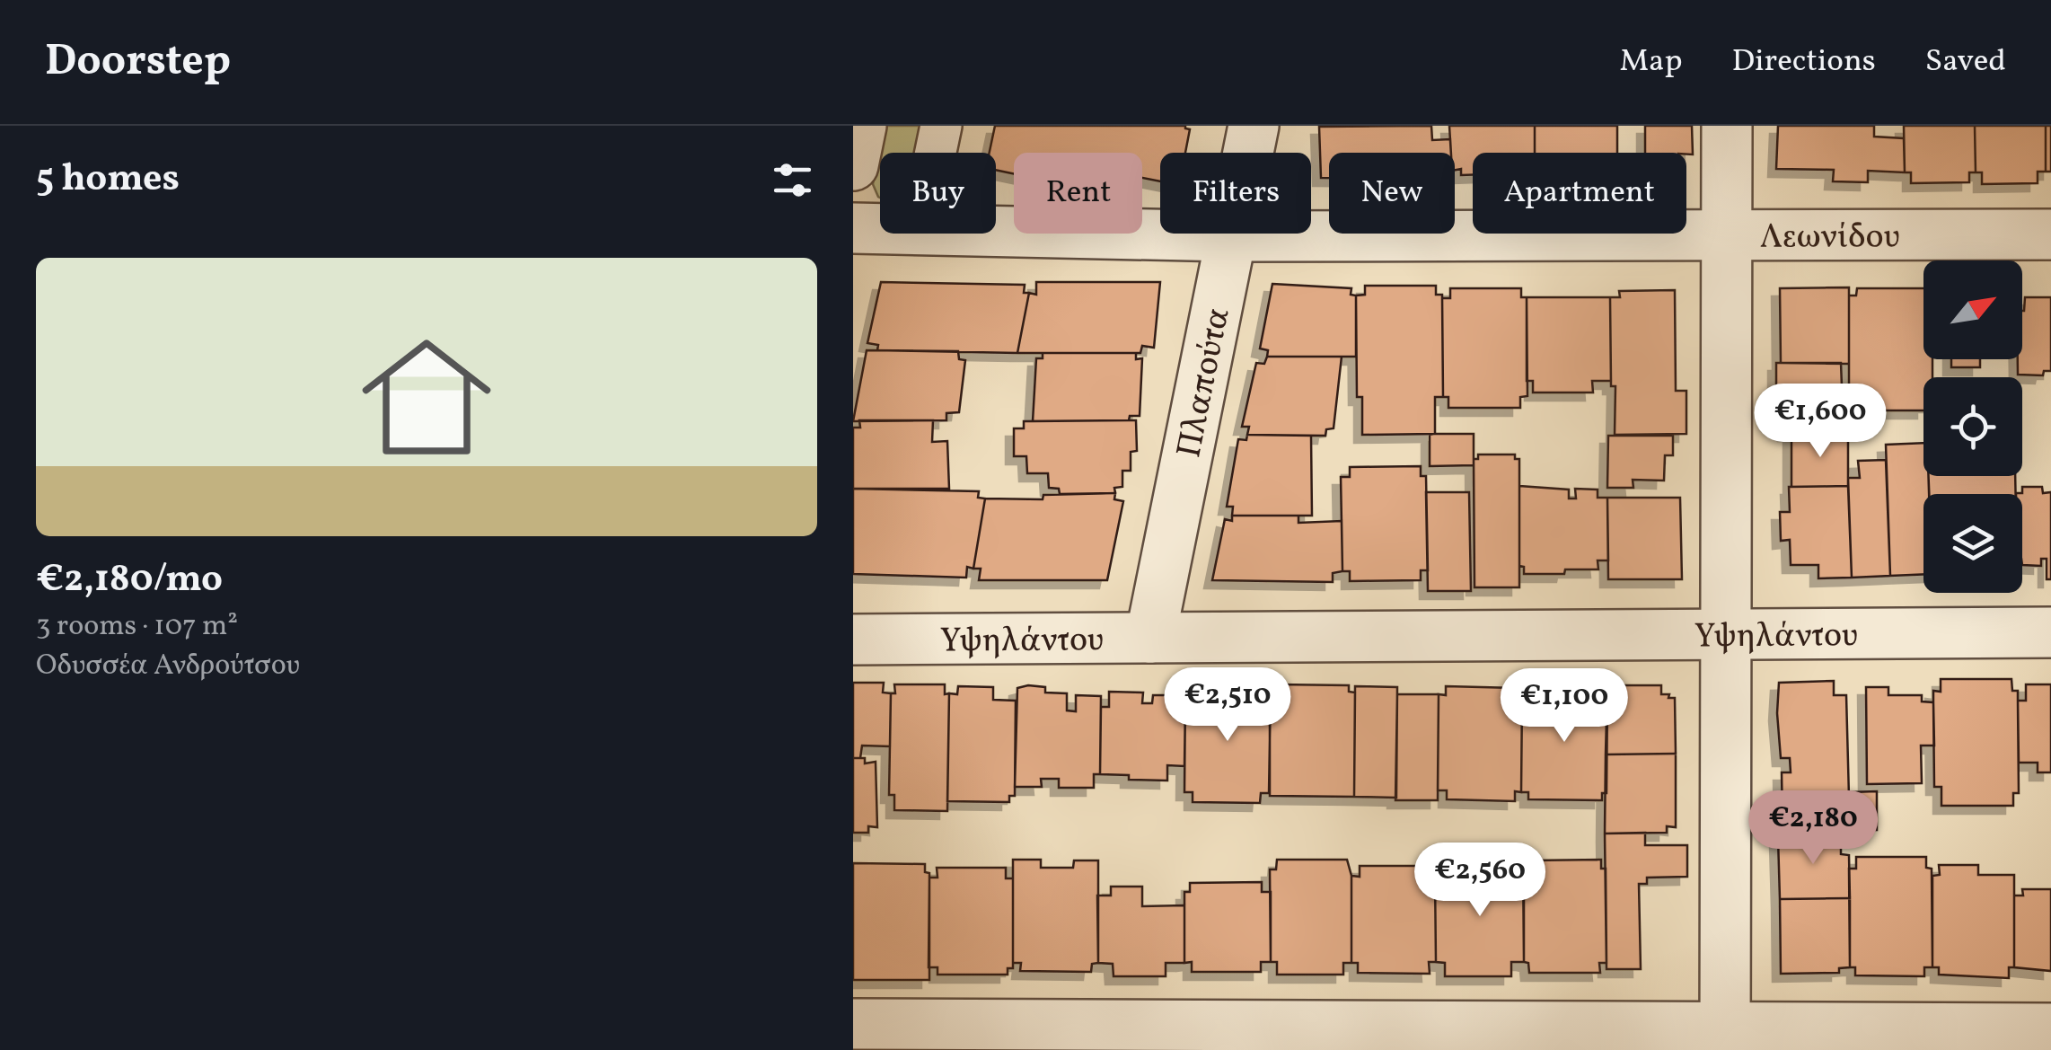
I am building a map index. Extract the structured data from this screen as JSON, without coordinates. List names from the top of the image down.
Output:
{
  "streets": {
    "street": ["Λεωνίδου", "Πλαπούτα", "Υψηλάντου"]
  },
  "crossings": [
    ["Λεωνίδου", "Πλαπούτα"],
    ["Πλαπούτα", "Υψηλάντου"]
  ],
  "north": "top right",
  "page": {
    "header": "Doorstep",
    "nav": ["Map", "Directions", "Saved"],
    "heading": "5 homes",
    "chip": [
      "Buy",
      "Rent",
      "Filters",
      "New",
      "Apartment"
    ],
    "list": [
      {
        "name": "€2,180/mo",
        "note": "3 rooms · 107 m² · Οδυσσέα Ανδρούτσου"
      }
    ],
    "price": [
      "€1,600",
      "€2,510",
      "€1,100",
      "€2,180",
      "€2,560"
    ]
  }
}
